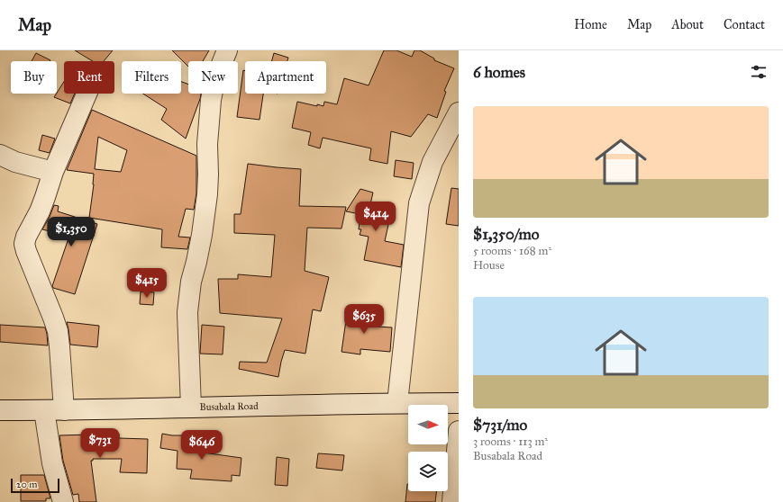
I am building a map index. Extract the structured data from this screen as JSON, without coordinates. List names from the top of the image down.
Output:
{
  "streets": {
    "street": ["Busabala Road"]
  },
  "scale_bar": "20 m",
  "north": "right",
  "page": {
    "header": "Map",
    "nav": [
      "Home",
      "Map",
      "About",
      "Contact"
    ],
    "heading": "6 homes",
    "chip": [
      "Buy",
      "Rent",
      "Filters",
      "New",
      "Apartment"
    ],
    "list": [
      {
        "name": "$1,350/mo",
        "note": "5 rooms · 168 m² · House"
      },
      {
        "name": "$731/mo",
        "note": "3 rooms · 113 m² · Busabala Road"
      }
    ],
    "price": [
      "$414",
      "$1,350",
      "$415",
      "$635",
      "$731",
      "$646"
    ],
    "scale": "20 m"
  }
}
